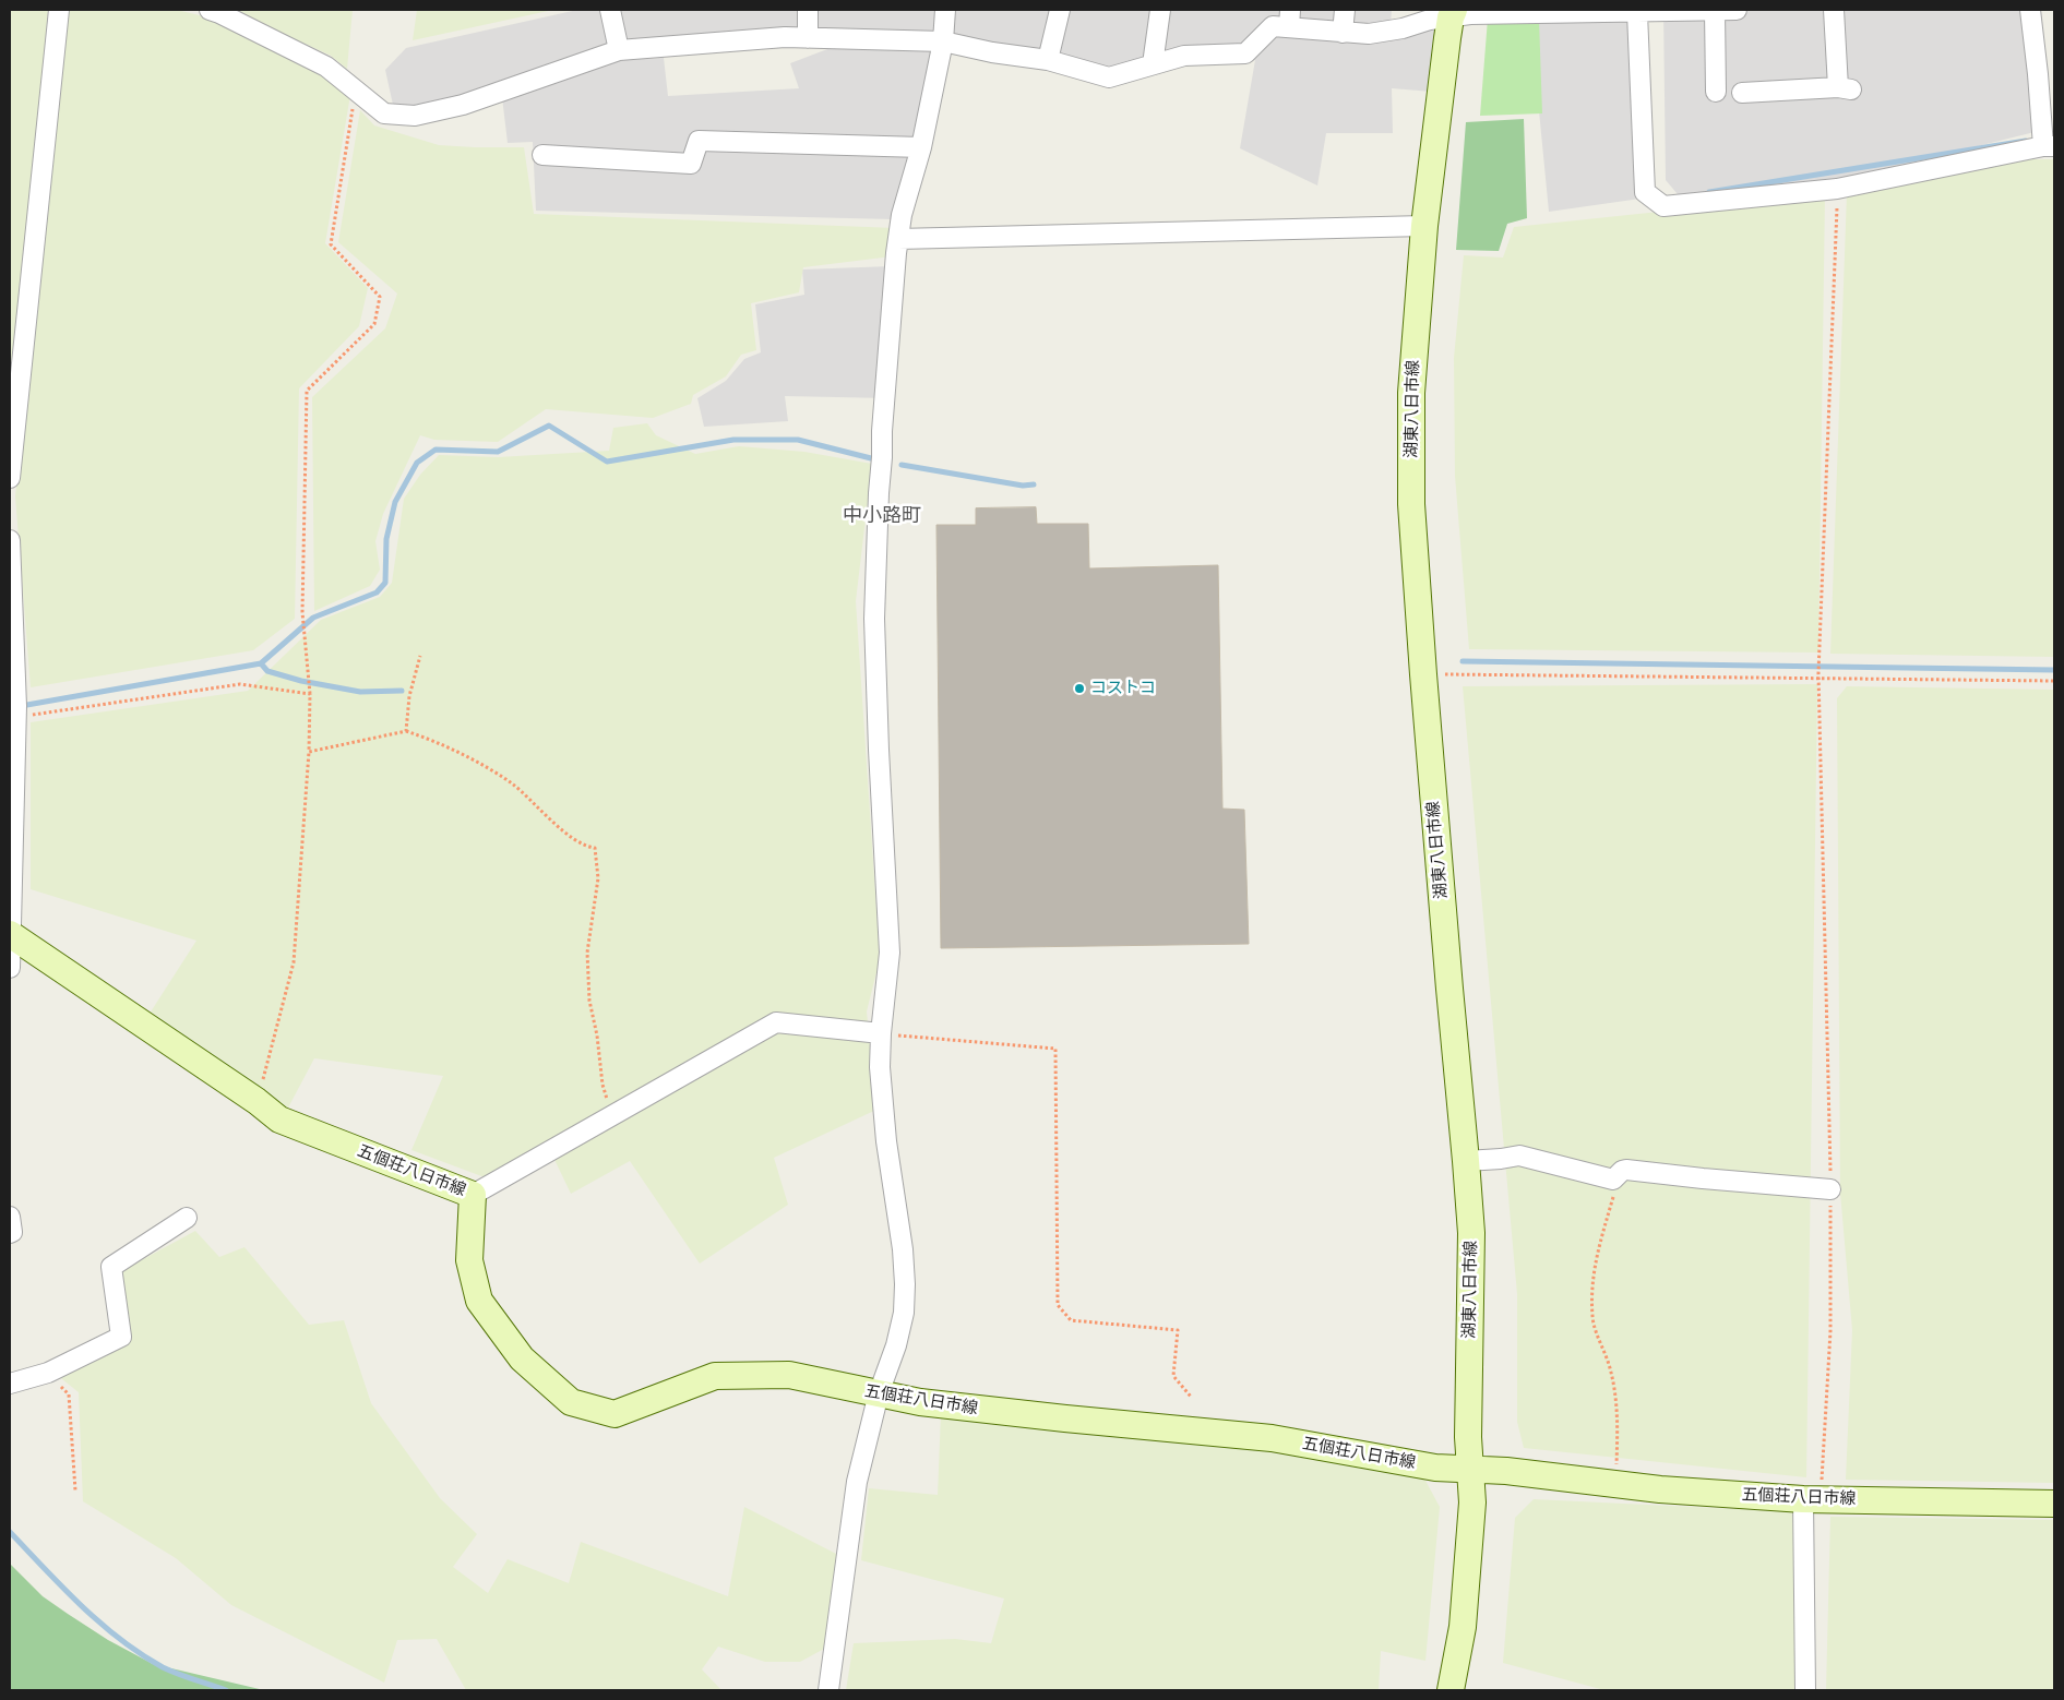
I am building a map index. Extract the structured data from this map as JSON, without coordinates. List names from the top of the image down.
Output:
{
  "streets": {
    "main road": ["湖東八日市線", "五個荘八日市線"]
  },
  "crossings": [
    ["湖東八日市線", "五個荘八日市線"]
  ],
  "districts": ["中小路町"],
  "places": ["コストコ"]
}
